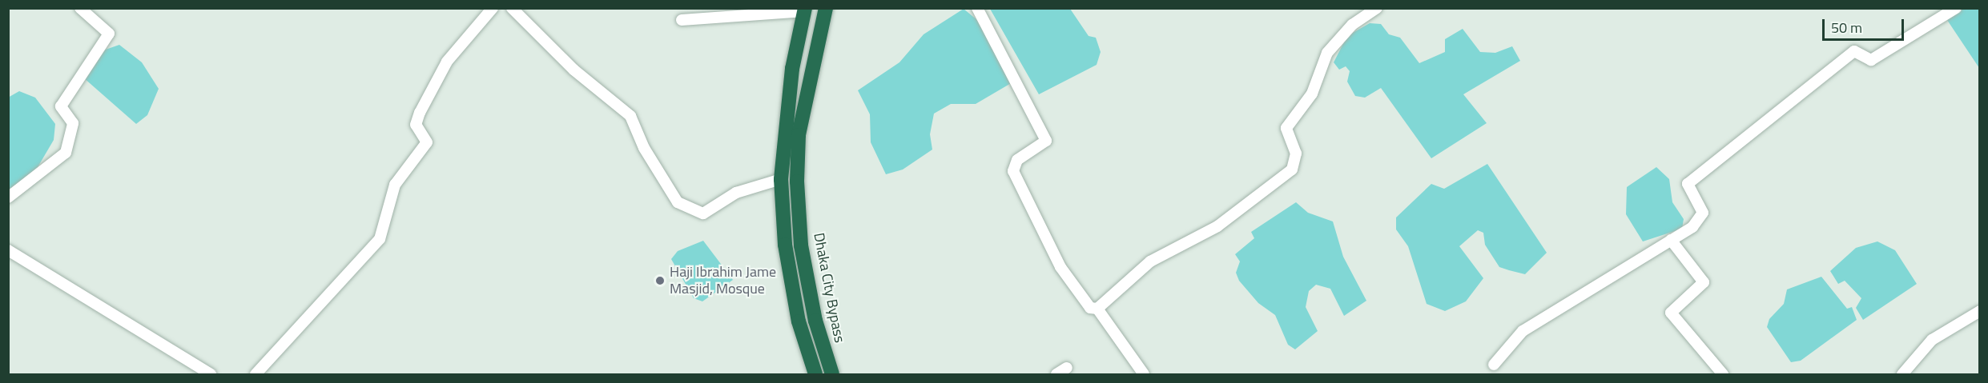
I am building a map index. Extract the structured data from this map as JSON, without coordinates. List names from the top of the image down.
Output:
{
  "streets": {
    "highway": ["Dhaka City Bypass"]
  },
  "places": ["Haji Ibrahim Jame Masjid, Mosque"],
  "scale_bar": "50 m"
}
